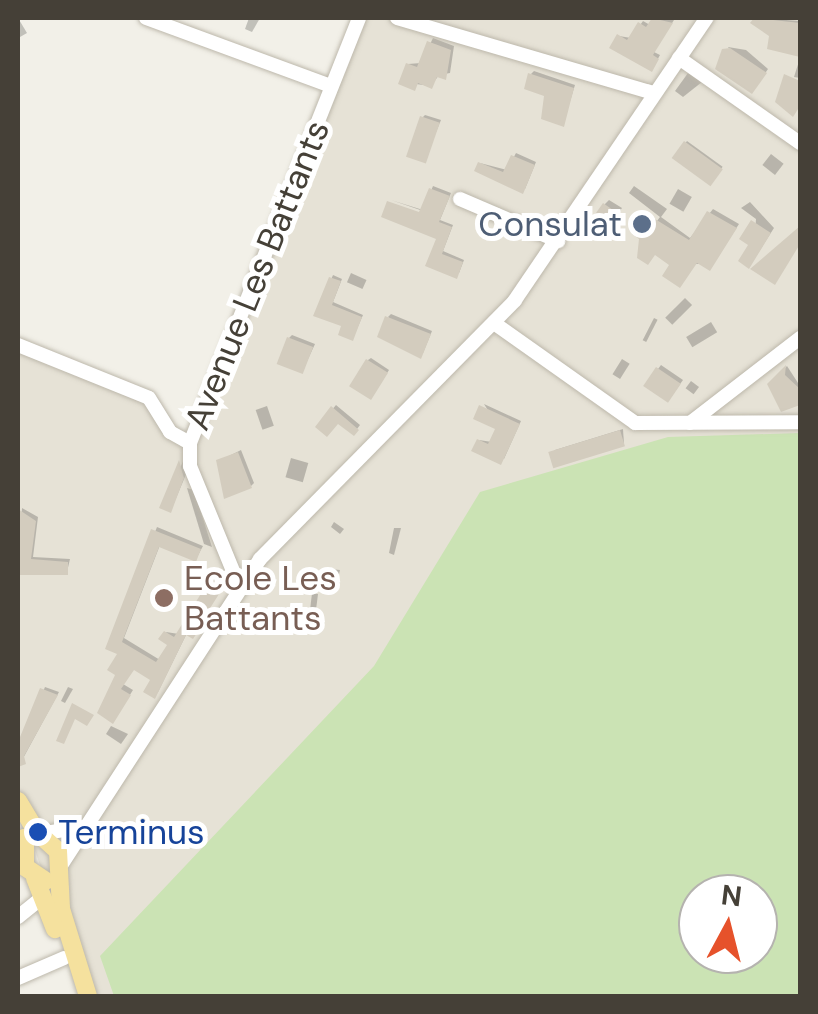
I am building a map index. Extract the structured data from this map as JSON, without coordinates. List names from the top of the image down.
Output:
{
  "streets": {
    "street": ["Avenue Les Battants"]
  },
  "places": ["Consulat", "Ecole Les Battants", "Terminus"],
  "north": "top"
}
